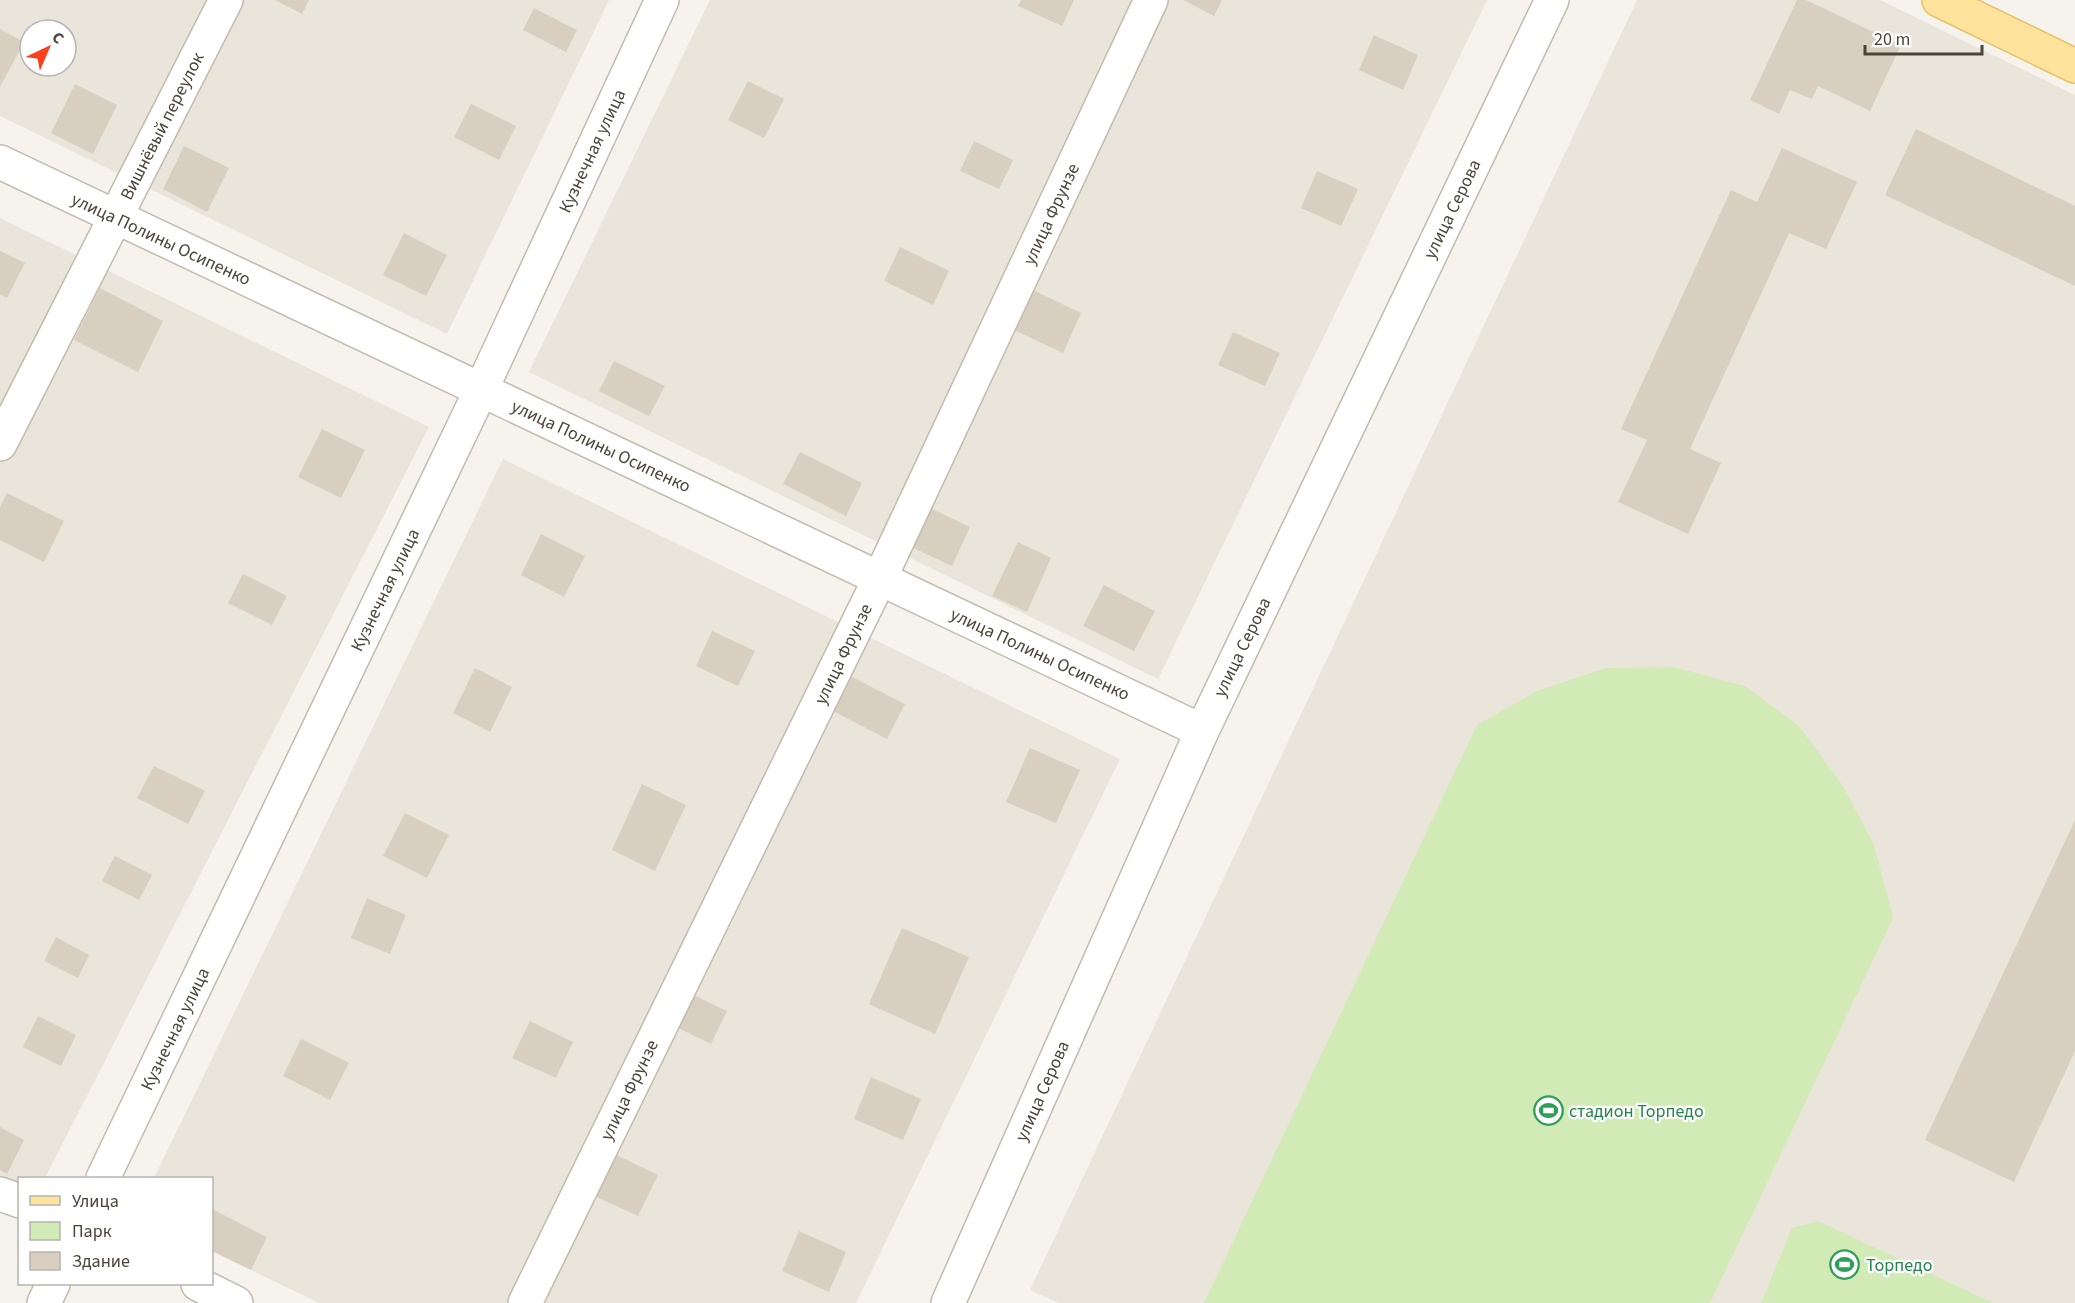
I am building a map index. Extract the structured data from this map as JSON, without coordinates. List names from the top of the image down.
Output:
{
  "streets": {
    "street": [
      "Вишнёвый переулок",
      "Кузнечная улица",
      "улица Серова",
      "улица Фрунзе",
      "улица Полины Осипенко"
    ]
  },
  "crossings": [
    ["Вишнёвый переулок", "улица Полины Осипенко"],
    ["Кузнечная улица", "улица Полины Осипенко"],
    ["улица Серова", "улица Полины Осипенко"],
    ["улица Фрунзе", "улица Полины Осипенко"]
  ],
  "places": {
    "sports": ["стадион Торпедо", "Торпедо"]
  },
  "legend": ["Улица", "Парк", "Здание"],
  "scale_bar": "20 m",
  "north": "top right"
}
